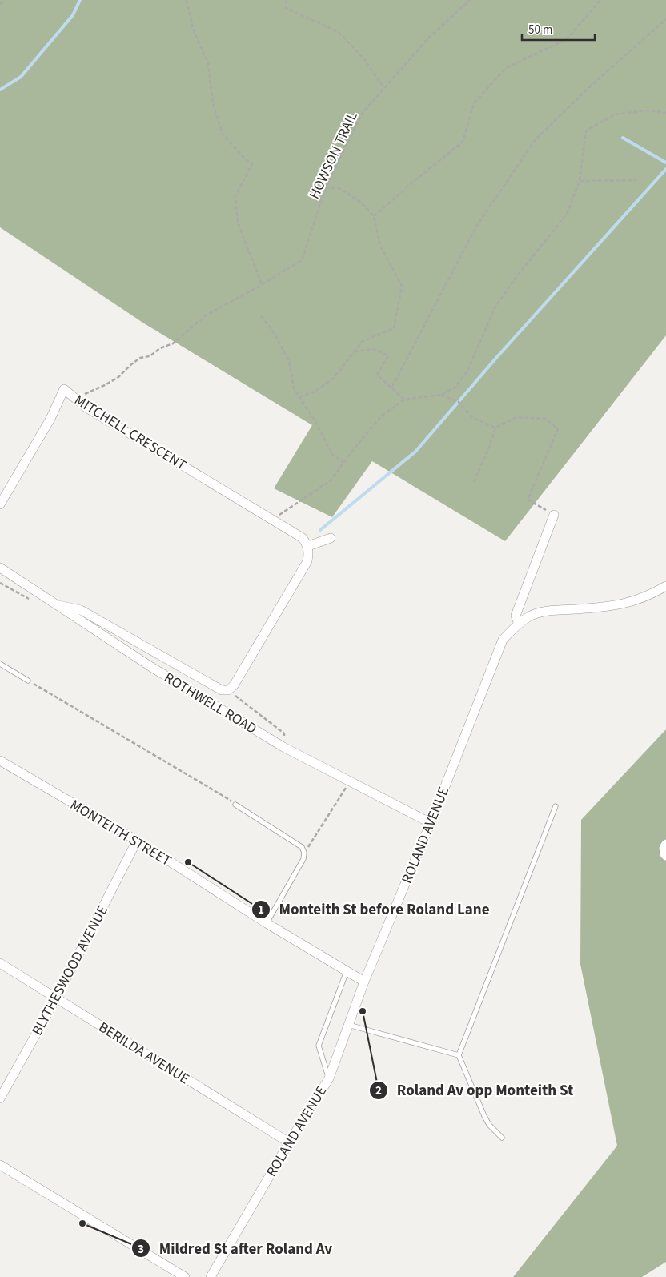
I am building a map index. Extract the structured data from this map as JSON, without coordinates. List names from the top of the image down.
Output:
{
  "streets": {
    "street": [
      "MITCHELL CRESCENT",
      "ROTHWELL ROAD",
      "MONTEITH STREET",
      "ROLAND AVENUE",
      "BLYTHESWOOD AVENUE",
      "BERILDA AVENUE"
    ],
    "path": ["HOWSON TRAIL"]
  },
  "crossings": [
    ["HOWSON TRAIL", "MITCHELL CRESCENT"],
    ["ROTHWELL ROAD", "ROLAND AVENUE"],
    ["MONTEITH STREET", "ROLAND AVENUE"],
    ["MONTEITH STREET", "BLYTHESWOOD AVENUE"],
    ["ROLAND AVENUE", "BERILDA AVENUE"],
    ["BLYTHESWOOD AVENUE", "BERILDA AVENUE"]
  ],
  "places": ["Monteith St before Roland Lane", "Roland Av opp Monteith St", "Mildred St after Roland Av"],
  "scale_bar": "50 m"
}
